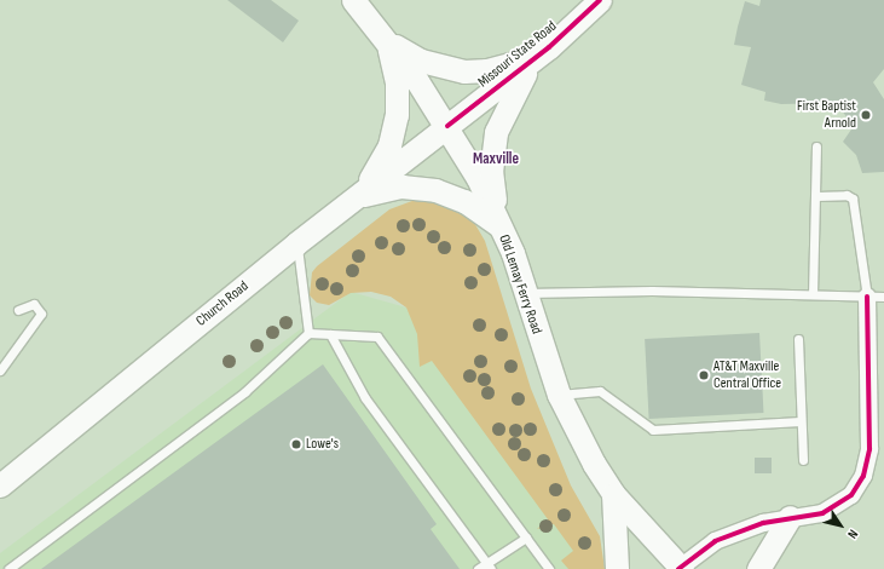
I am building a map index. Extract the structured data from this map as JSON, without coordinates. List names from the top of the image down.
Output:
{
  "streets": {
    "main road": ["Missouri State Road", "Old Lemay Ferry Road", "Church Road"]
  },
  "crossings": [
    ["Missouri State Road", "Old Lemay Ferry Road"],
    ["Missouri State Road", "Church Road"],
    ["Old Lemay Ferry Road", "Church Road"]
  ],
  "districts": ["Maxville"],
  "places": ["First Baptist Arnold", "AT&T Maxville Central Office", "Lowe's"],
  "north": "bottom right"
}
